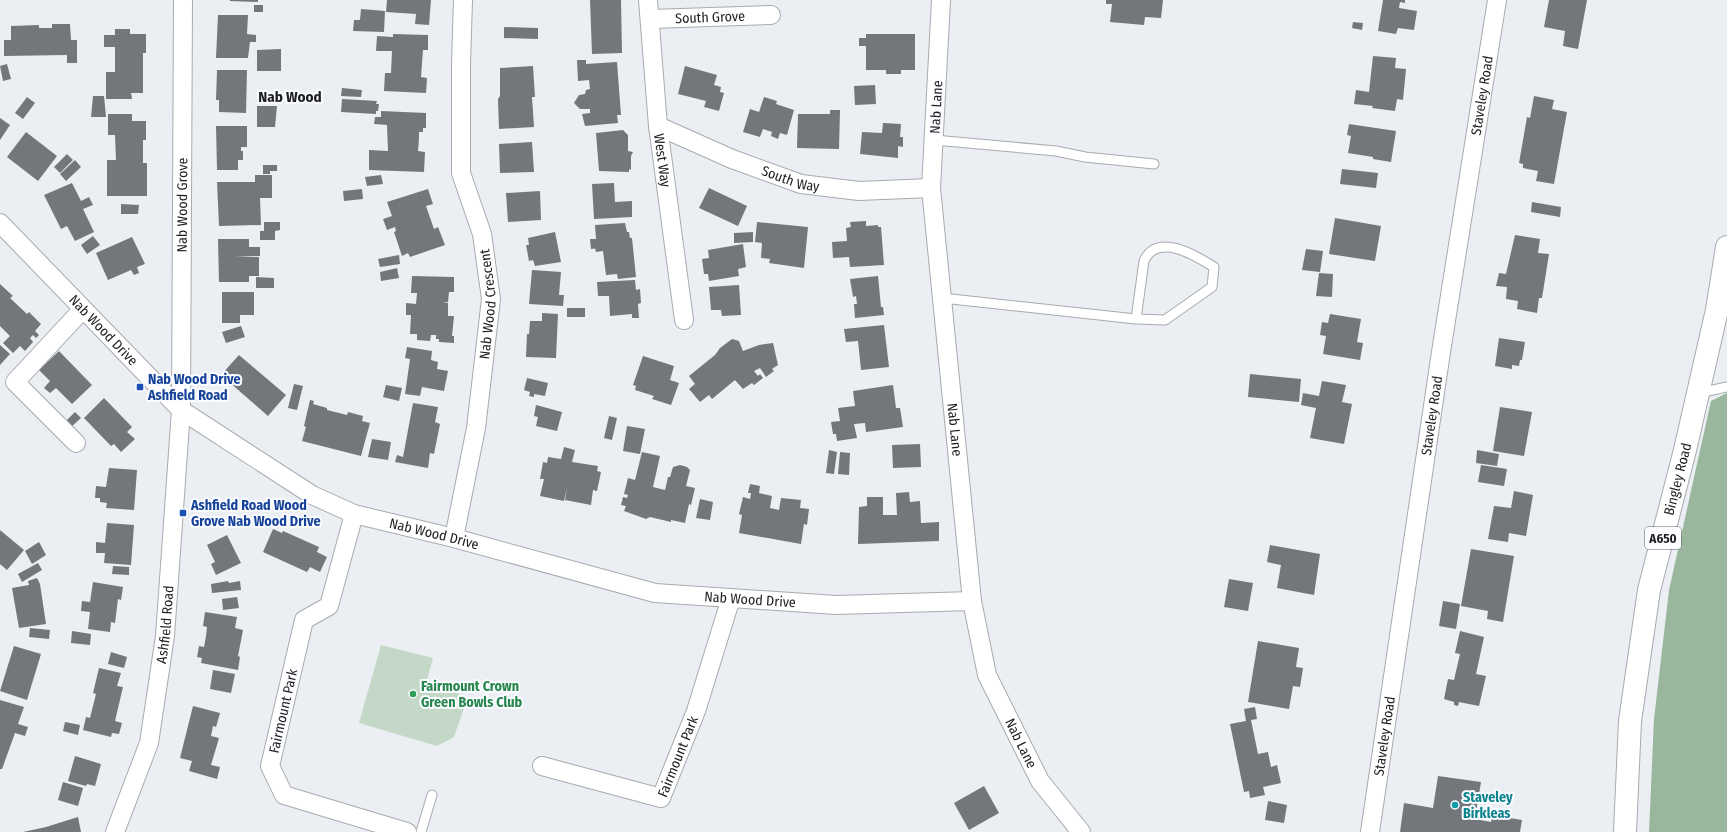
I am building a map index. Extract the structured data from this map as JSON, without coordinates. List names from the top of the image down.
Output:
{
  "streets": {
    "highway": ["Bingley Road", "A650"],
    "street": [
      "South Grove",
      "Staveley Road",
      "Nab Lane",
      "West Way",
      "South Way",
      "Nab Wood Grove",
      "Nab Wood Crescent",
      "Nab Wood Drive",
      "Ashfield Road",
      "Fairmount Park"
    ]
  },
  "crossings": [
    ["South Grove", "West Way"],
    ["Nab Lane", "South Way"],
    ["Nab Lane", "Nab Wood Drive"],
    ["West Way", "South Way"],
    ["Nab Wood Grove", "Nab Wood Drive"],
    ["Nab Wood Grove", "Ashfield Road"],
    ["Nab Wood Crescent", "Nab Wood Drive"],
    ["Nab Wood Drive", "Ashfield Road"],
    ["Nab Wood Drive", "Fairmount Park"]
  ],
  "districts": ["Nab Wood"],
  "places": {
    "transit": ["Nab Wood Drive Ashfield Road", "Ashfield Road Wood Grove Nab Wood Drive"],
    "other": ["Fairmount Crown Green Bowls Club", "Staveley Birkleas"]
  }
}
